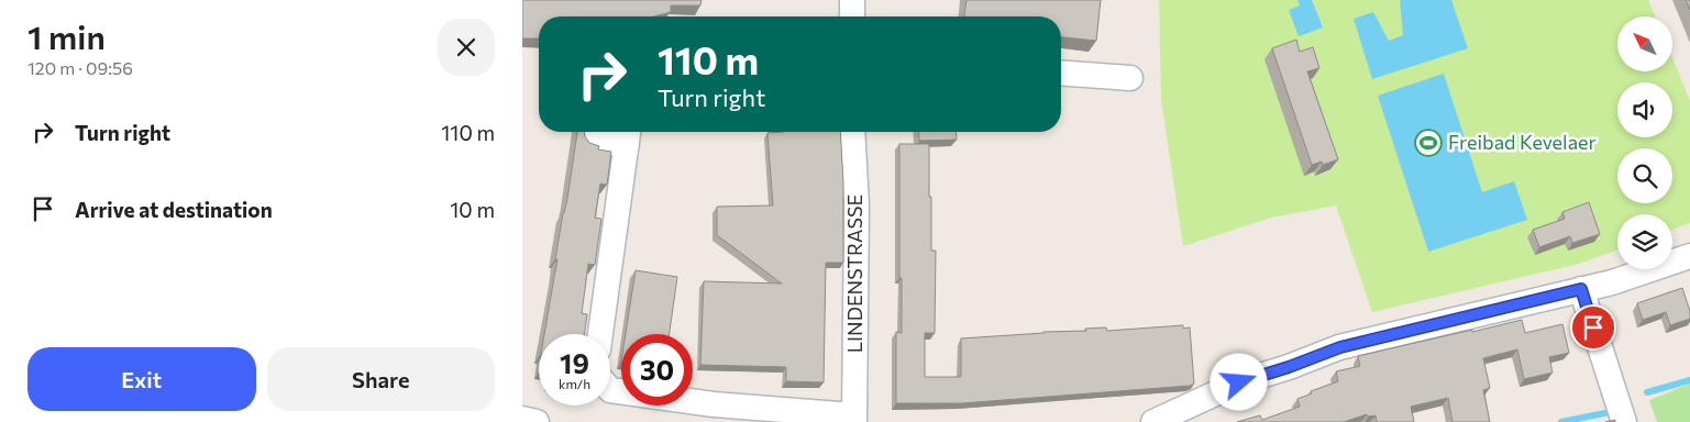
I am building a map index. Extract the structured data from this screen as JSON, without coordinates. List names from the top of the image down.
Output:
{
  "streets": {
    "street": ["LINDENSTRASSE"]
  },
  "places": {
    "sports": ["Freibad Kevelaer"]
  },
  "north": "top left",
  "page": {
    "heading": ["1 min", "120 m · 09:56"],
    "turn": ["110 m", "Turn right"],
    "list": [
      {
        "name": "Turn right",
        "value": "110 m"
      },
      {
        "name": "Arrive at destination",
        "value": "10 m"
      }
    ],
    "speed": "19 km/h",
    "limit": "30",
    "buttons": ["Exit", "Share"]
  }
}
